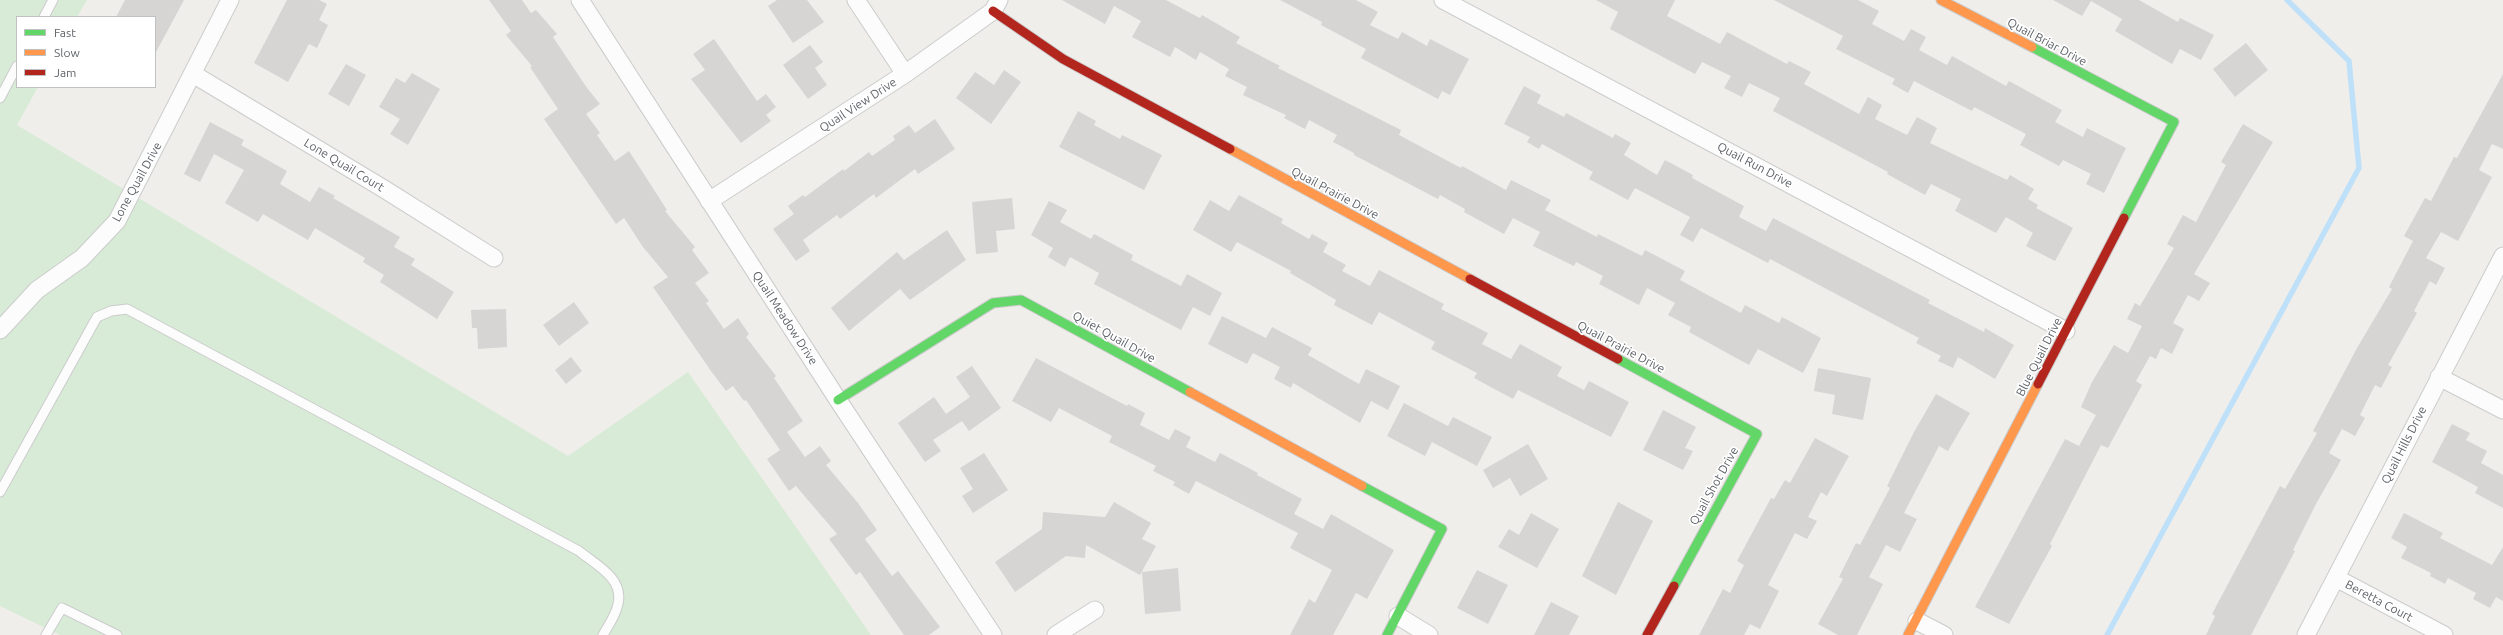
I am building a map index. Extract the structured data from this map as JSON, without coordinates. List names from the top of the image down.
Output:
{
  "streets": {
    "street": [
      "Quail Briar Drive",
      "Quail View Drive",
      "Lone Quail Court",
      "Quail Run Drive",
      "Lone Quail Drive",
      "Quail Prairie Drive",
      "Quail Meadow Drive",
      "Quiet Quail Drive",
      "Blue Quail Drive",
      "Quail Hills Drive",
      "Quail Shot Drive",
      "Beretta Court"
    ]
  },
  "crossings": [
    ["Quail Briar Drive", "Blue Quail Drive"],
    ["Quail View Drive", "Quail Prairie Drive"],
    ["Quail View Drive", "Quail Meadow Drive"],
    ["Lone Quail Court", "Lone Quail Drive"],
    ["Quail Run Drive", "Blue Quail Drive"],
    ["Quail Prairie Drive", "Quail Shot Drive"],
    ["Quail Meadow Drive", "Quiet Quail Drive"],
    ["Quail Hills Drive", "Beretta Court"]
  ],
  "legend": ["Fast", "Slow", "Jam"]
}
